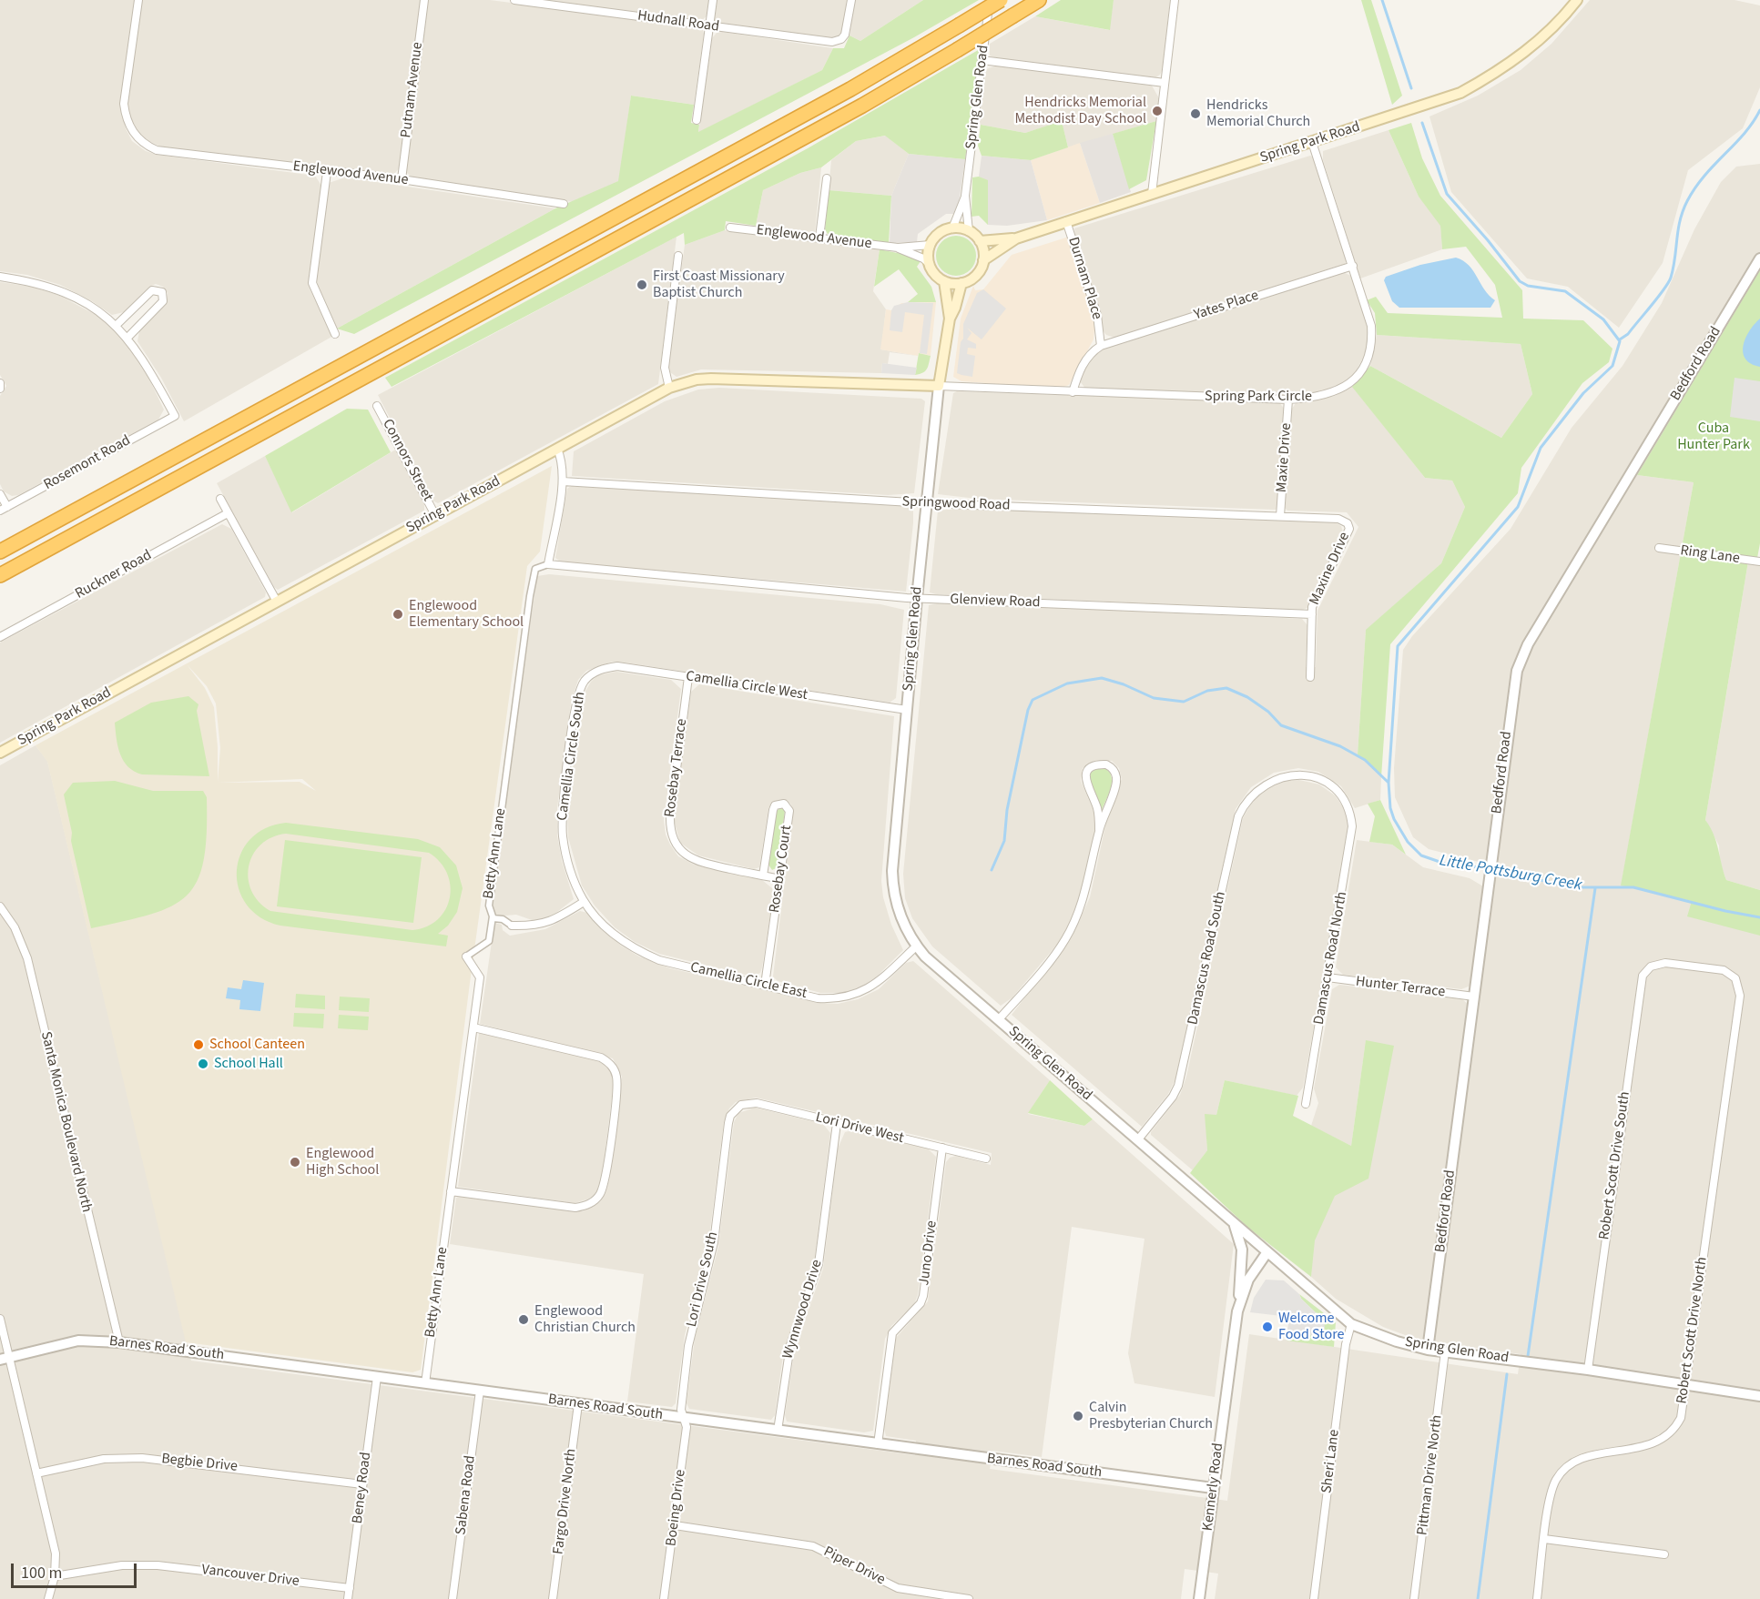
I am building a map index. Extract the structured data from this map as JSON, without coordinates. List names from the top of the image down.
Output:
{
  "streets": {
    "main road": ["Spring Glen Road", "Spring Park Road"],
    "street": [
      "Hudnall Road",
      "Putnam Avenue",
      "Englewood Avenue",
      "Durnam Place",
      "Yates Place",
      "Bedford Road",
      "Spring Park Circle",
      "Maxie Drive",
      "Connors Street",
      "Rosemont Road",
      "Springwood Road",
      "Ring Lane",
      "Maxine Drive",
      "Ruckner Road",
      "Glenview Road",
      "Camellia Circle West",
      "Camellia Circle South",
      "Rosebay Terrace",
      "Betty Ann Lane",
      "Rosebay Court",
      "Damascus Road South",
      "Damascus Road North",
      "Camellia Circle East",
      "Hunter Terrace",
      "Santa Monica Boulevard North",
      "Lori Drive West",
      "Robert Scott Drive South",
      "Juno Drive",
      "Lori Drive South",
      "Wynnwood Drive",
      "Robert Scott Drive North",
      "Barnes Road South",
      "Sheri Lane",
      "Begbie Drive",
      "Pittman Drive North",
      "Kennerly Road",
      "Beney Road",
      "Sabena Road",
      "Fargo Drive North",
      "Boeing Drive",
      "Piper Drive",
      "Vancouver Drive"
    ]
  },
  "crossings": [
    ["Putnam Avenue", "Englewood Avenue"],
    ["Spring Glen Road", "Spring Park Road"],
    ["Spring Glen Road", "Englewood Avenue"],
    ["Spring Glen Road", "Bedford Road"],
    ["Spring Glen Road", "Spring Park Circle"],
    ["Spring Glen Road", "Springwood Road"],
    ["Spring Glen Road", "Glenview Road"],
    ["Spring Glen Road", "Camellia Circle West"],
    ["Spring Glen Road", "Damascus Road South"],
    ["Spring Glen Road", "Camellia Circle East"],
    ["Spring Glen Road", "Robert Scott Drive South"],
    ["Spring Glen Road", "Robert Scott Drive North"],
    ["Spring Glen Road", "Sheri Lane"],
    ["Spring Glen Road", "Pittman Drive North"],
    ["Spring Glen Road", "Kennerly Road"],
    ["Spring Park Road", "Englewood Avenue"],
    ["Spring Park Road", "Durnam Place"],
    ["Spring Park Road", "Spring Park Circle"],
    ["Spring Park Road", "Connors Street"],
    ["Durnam Place", "Yates Place"],
    ["Yates Place", "Spring Park Circle"],
    ["Bedford Road", "Hunter Terrace"],
    ["Spring Park Circle", "Maxie Drive"],
    ["Maxie Drive", "Springwood Road"],
    ["Springwood Road", "Maxine Drive"],
    ["Maxine Drive", "Glenview Road"],
    ["Glenview Road", "Betty Ann Lane"],
    ["Camellia Circle West", "Camellia Circle South"],
    ["Camellia Circle West", "Rosebay Terrace"],
    ["Camellia Circle South", "Camellia Circle East"],
    ["Rosebay Terrace", "Rosebay Court"],
    ["Betty Ann Lane", "Barnes Road South"],
    ["Rosebay Court", "Camellia Circle East"],
    ["Damascus Road South", "Damascus Road North"],
    ["Damascus Road North", "Hunter Terrace"],
    ["Santa Monica Boulevard North", "Barnes Road South"],
    ["Lori Drive West", "Juno Drive"],
    ["Lori Drive West", "Lori Drive South"],
    ["Lori Drive West", "Wynnwood Drive"],
    ["Robert Scott Drive South", "Robert Scott Drive North"],
    ["Juno Drive", "Barnes Road South"],
    ["Lori Drive South", "Barnes Road South"],
    ["Lori Drive South", "Boeing Drive"],
    ["Wynnwood Drive", "Barnes Road South"],
    ["Barnes Road South", "Kennerly Road"],
    ["Barnes Road South", "Beney Road"],
    ["Barnes Road South", "Sabena Road"],
    ["Barnes Road South", "Fargo Drive North"],
    ["Barnes Road South", "Boeing Drive"],
    ["Begbie Drive", "Beney Road"],
    ["Beney Road", "Vancouver Drive"],
    ["Boeing Drive", "Piper Drive"]
  ],
  "water": ["Little Pottsburg Creek"],
  "parks": ["Cuba Hunter Park"],
  "places": [
    "Hendricks Memorial Methodist Day School",
    "Hendricks Memorial Church",
    "First Coast Missionary Baptist Church",
    "Englewood Elementary School",
    "School Canteen",
    "School Hall",
    "Englewood High School",
    "Englewood Christian Church",
    "Welcome Food Store",
    "Calvin Presbyterian Church"
  ],
  "scale_bar": "100 m"
}
